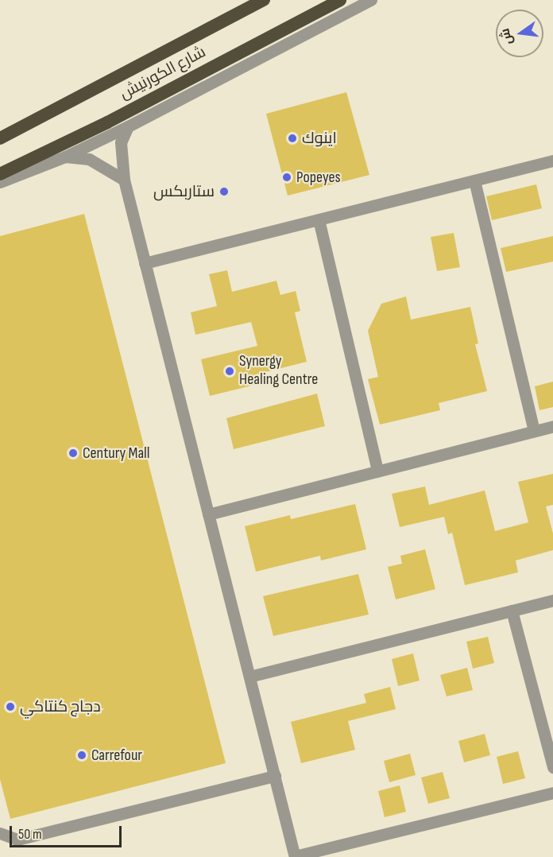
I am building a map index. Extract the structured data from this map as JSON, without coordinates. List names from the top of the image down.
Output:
{
  "streets": {
    "highway": ["شارع الكورنيش"]
  },
  "places": [
    "اينوك",
    "Popeyes",
    "ستاربكس",
    "Synergy Healing Centre",
    "Century Mall",
    "دجاج كنتاكي",
    "Carrefour"
  ],
  "scale_bar": "50 m",
  "north": "left"
}
